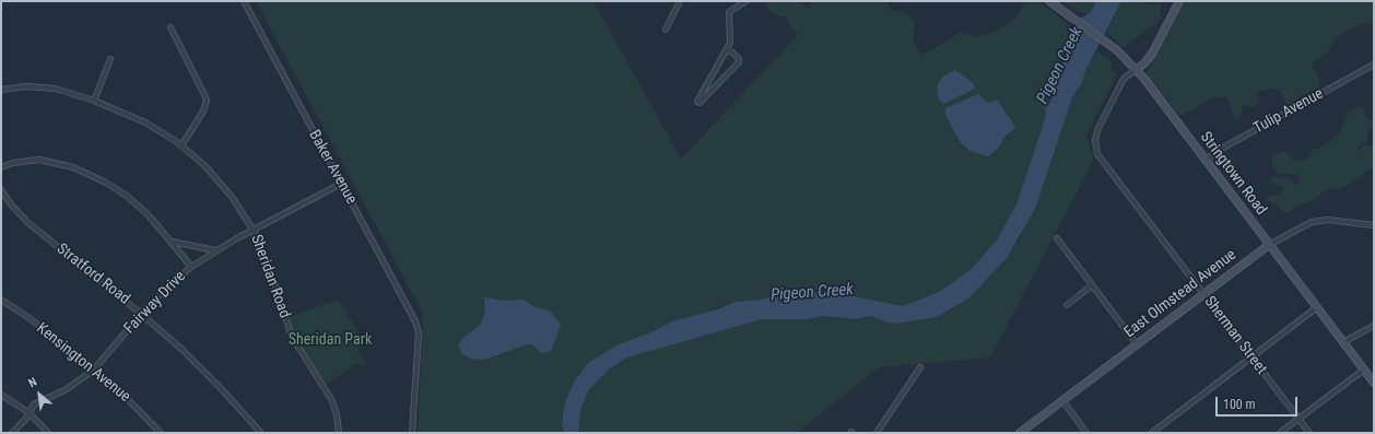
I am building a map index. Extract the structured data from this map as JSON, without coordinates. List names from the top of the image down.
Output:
{
  "streets": {
    "main road": ["Stringtown Road", "East Olmstead Avenue"],
    "street": [
      "Tulip Avenue",
      "Baker Avenue",
      "Stratford Road",
      "Sheridan Road",
      "Fairway Drive",
      "Sherman Street",
      "Kensington Avenue"
    ]
  },
  "crossings": [
    ["Tulip Avenue", "Stringtown Road"],
    ["Baker Avenue", "Fairway Drive"],
    ["Stringtown Road", "East Olmstead Avenue"],
    ["Stringtown Road", "Sherman Street"],
    ["Stratford Road", "Fairway Drive"],
    ["Sheridan Road", "Fairway Drive"],
    ["East Olmstead Avenue", "Sherman Street"],
    ["Fairway Drive", "Kensington Avenue"]
  ],
  "water": ["Pigeon Creek"],
  "parks": ["Sheridan Park"],
  "scale_bar": "100 m",
  "north": "top left"
}
